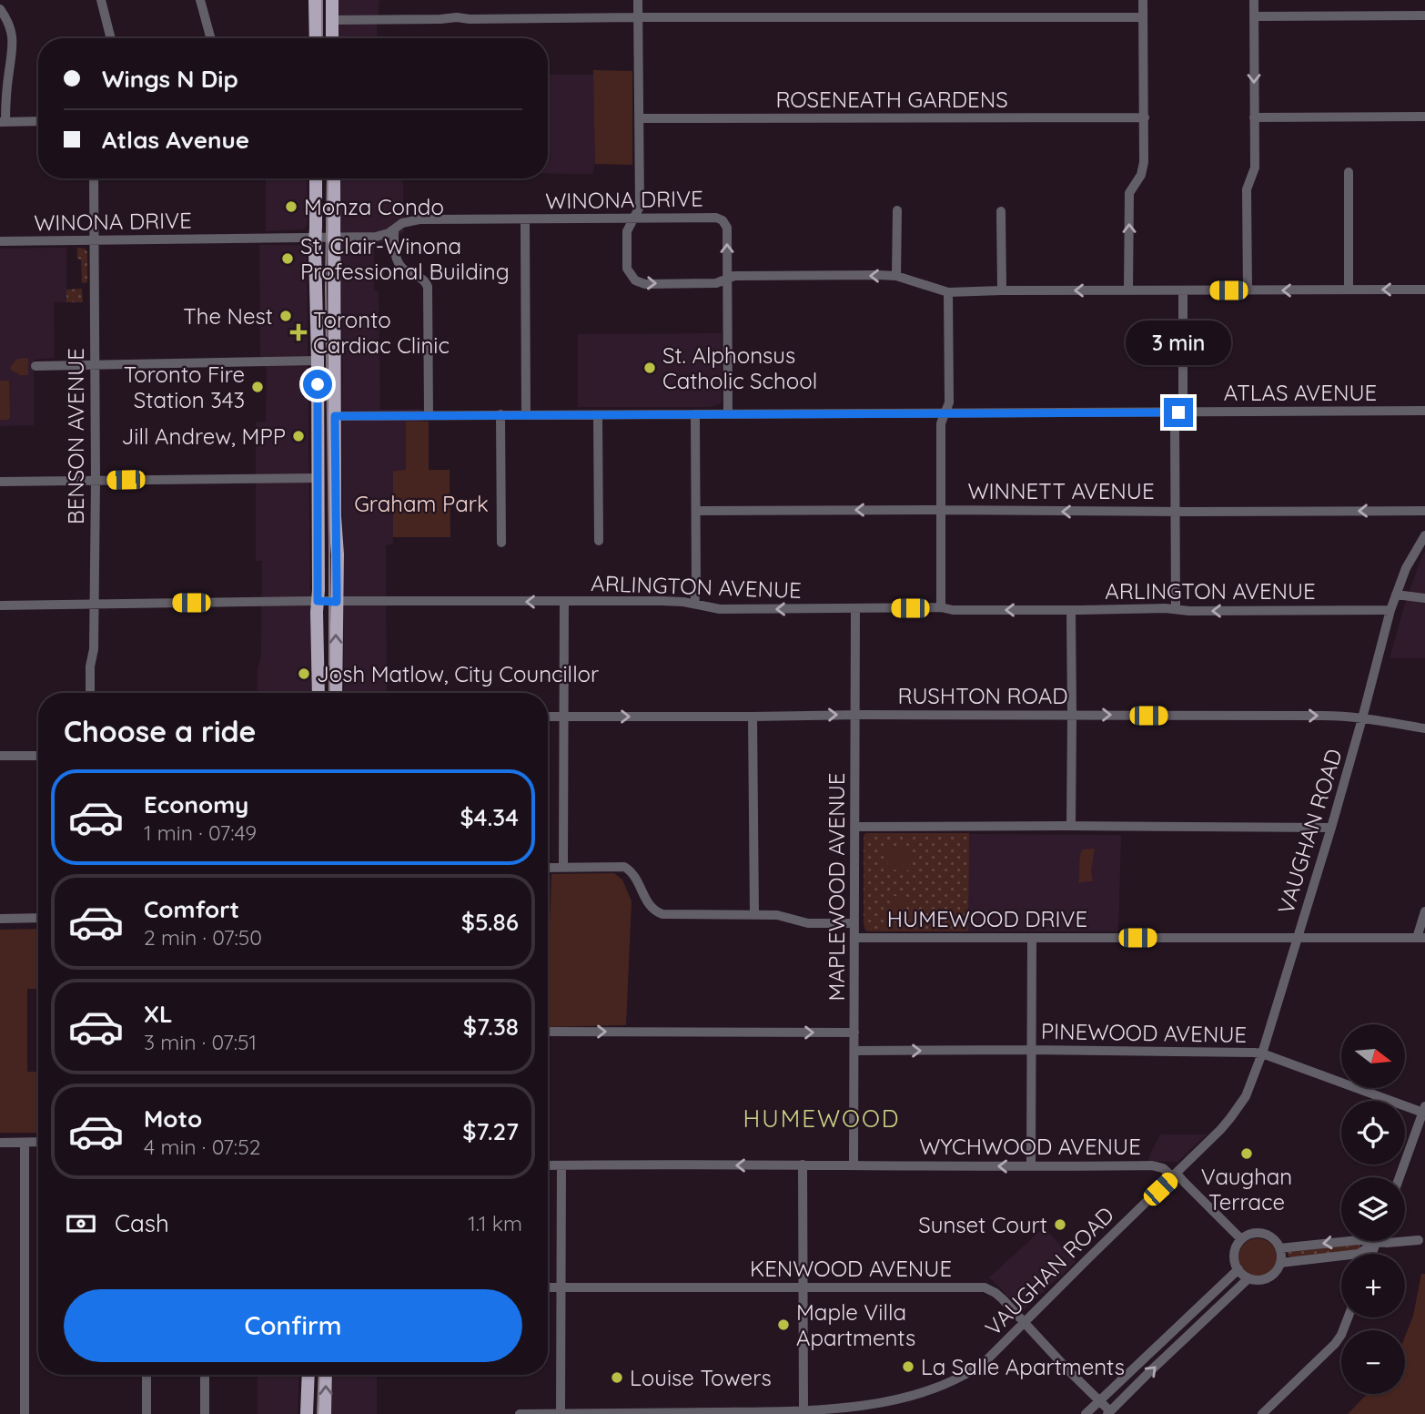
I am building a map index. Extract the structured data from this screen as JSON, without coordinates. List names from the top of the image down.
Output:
{
  "streets": {
    "street": [
      "ROSENEATH GARDENS",
      "WINONA DRIVE",
      "ATLAS AVENUE",
      "BENSON AVENUE",
      "WINNETT AVENUE",
      "ARLINGTON AVENUE",
      "RUSHTON ROAD",
      "VAUGHAN ROAD",
      "MAPLEWOOD AVENUE",
      "HUMEWOOD DRIVE",
      "PINEWOOD AVENUE",
      "WYCHWOOD AVENUE",
      "KENWOOD AVENUE"
    ]
  },
  "crossings": [
    ["WINONA DRIVE", "BENSON AVENUE"],
    ["BENSON AVENUE", "ARLINGTON AVENUE"],
    ["ARLINGTON AVENUE", "VAUGHAN ROAD"],
    ["ARLINGTON AVENUE", "MAPLEWOOD AVENUE"],
    ["RUSHTON ROAD", "VAUGHAN ROAD"],
    ["RUSHTON ROAD", "MAPLEWOOD AVENUE"],
    ["VAUGHAN ROAD", "HUMEWOOD DRIVE"],
    ["VAUGHAN ROAD", "PINEWOOD AVENUE"],
    ["VAUGHAN ROAD", "WYCHWOOD AVENUE"],
    ["VAUGHAN ROAD", "KENWOOD AVENUE"],
    ["MAPLEWOOD AVENUE", "HUMEWOOD DRIVE"],
    ["MAPLEWOOD AVENUE", "PINEWOOD AVENUE"],
    ["MAPLEWOOD AVENUE", "WYCHWOOD AVENUE"]
  ],
  "one_way": [
    "WINNETT AVENUE",
    "ARLINGTON AVENUE",
    "RUSHTON ROAD",
    "WYCHWOOD AVENUE"
  ],
  "districts": ["HUMEWOOD"],
  "parks": ["Graham Park"],
  "places": {
    "other": [
      "Monza Condo",
      "St. Clair-Winona Professional Building",
      "The Nest",
      "St. Alphonsus Catholic School",
      "Toronto Fire Station 343",
      "Jill Andrew, MPP",
      "Josh Matlow, City Councillor",
      "Vaughan Terrace",
      "Sunset Court",
      "Maple Villa Apartments",
      "La Salle Apartments",
      "Louise Towers"
    ],
    "health": ["Toronto Cardiac Clinic"]
  },
  "north": "right",
  "page": {
    "banner": ["Wings N Dip", "Atlas Avenue"],
    "bubble": "3 min",
    "heading": "Choose a ride",
    "list": [
      {
        "name": "Economy",
        "note": "1 min · 07:49",
        "value": "$4.34"
      },
      {
        "name": "Comfort",
        "note": "2 min · 07:50",
        "value": "$5.86"
      },
      {
        "name": "XL",
        "note": "3 min · 07:51",
        "value": "$7.38"
      },
      {
        "name": "Moto",
        "note": "4 min · 07:52",
        "value": "$7.27"
      }
    ],
    "map_buttons": ["+", "−"],
    "pay": ["Cash", "1.1 km"],
    "buttons": "Confirm"
  }
}
